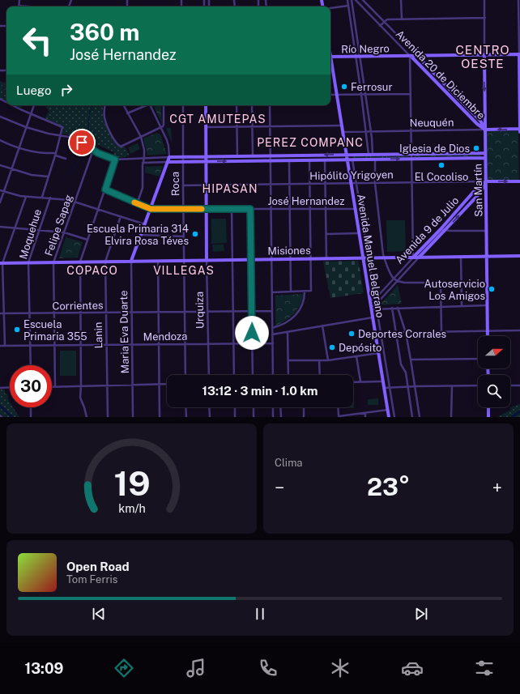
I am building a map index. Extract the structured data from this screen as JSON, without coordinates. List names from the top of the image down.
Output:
{
  "streets": {
    "street": [
      "Río Negro",
      "Avenida 20 de Diciembre",
      "Neuquén",
      "Hipólito Yrigoyen",
      "Roca",
      "San Martín",
      "José Hernandez",
      "Felipe Sapag",
      "Avenida 9 de Julio",
      "Moquehue",
      "Misiones",
      "Avenida Manuel Belgrano",
      "Corrientes",
      "Urquiza",
      "Maria Eva Duarte",
      "Lanin",
      "Mendoza"
    ]
  },
  "crossings": [
    ["Río Negro", "Avenida 20 de Diciembre"],
    ["Río Negro", "San Martín"],
    ["Avenida 20 de Diciembre", "Neuquén"],
    ["Avenida 20 de Diciembre", "San Martín"],
    ["Neuquén", "San Martín"],
    ["Neuquén", "Avenida Manuel Belgrano"],
    ["Hipólito Yrigoyen", "Roca"],
    ["Hipólito Yrigoyen", "San Martín"],
    ["Hipólito Yrigoyen", "Avenida 9 de Julio"],
    ["Hipólito Yrigoyen", "Avenida Manuel Belgrano"],
    ["Hipólito Yrigoyen", "Urquiza"],
    ["Roca", "José Hernandez"],
    ["Roca", "Misiones"],
    ["Roca", "Corrientes"],
    ["Roca", "Mendoza"],
    ["San Martín", "Avenida 9 de Julio"],
    ["San Martín", "Misiones"],
    ["José Hernandez", "Avenida Manuel Belgrano"],
    ["José Hernandez", "Urquiza"],
    ["José Hernandez", "Maria Eva Duarte"],
    ["Felipe Sapag", "Misiones"],
    ["Felipe Sapag", "Corrientes"],
    ["Felipe Sapag", "Mendoza"],
    ["Avenida 9 de Julio", "Misiones"],
    ["Avenida 9 de Julio", "Avenida Manuel Belgrano"],
    ["Moquehue", "Misiones"],
    ["Moquehue", "Corrientes"],
    ["Moquehue", "Mendoza"],
    ["Misiones", "Avenida Manuel Belgrano"],
    ["Misiones", "Urquiza"],
    ["Misiones", "Maria Eva Duarte"],
    ["Misiones", "Lanin"],
    ["Corrientes", "Urquiza"],
    ["Corrientes", "Maria Eva Duarte"],
    ["Corrientes", "Lanin"],
    ["Urquiza", "Mendoza"],
    ["Maria Eva Duarte", "Mendoza"],
    ["Lanin", "Mendoza"]
  ],
  "districts": [
    "CENTRO OESTE",
    "CGT AMUTEPAS",
    "PEREZ COMPANC",
    "HIPASAN",
    "COPACO",
    "VILLEGAS"
  ],
  "places": [
    "Ferrosur",
    "Iglesia de Dios",
    "El Cocoliso",
    "Escuela Primaria 314 Elvira Rosa Téves",
    "Autoservicio Los Amigos",
    "Escuela Primaria 355",
    "Deportes Corrales",
    "Depósito"
  ],
  "north": "right",
  "page": {
    "turn": ["360 m", "José Hernandez"],
    "then": "Luego",
    "limit": "30",
    "trip": "13:12 · 3 min · 1.0 km",
    "tile": "Clima",
    "heat": ["−", "23°", "+"],
    "song": ["Open Road", "Tom Ferris"],
    "tabs": "13:09",
    "gauge": ["19", "km/h"]
  }
}
